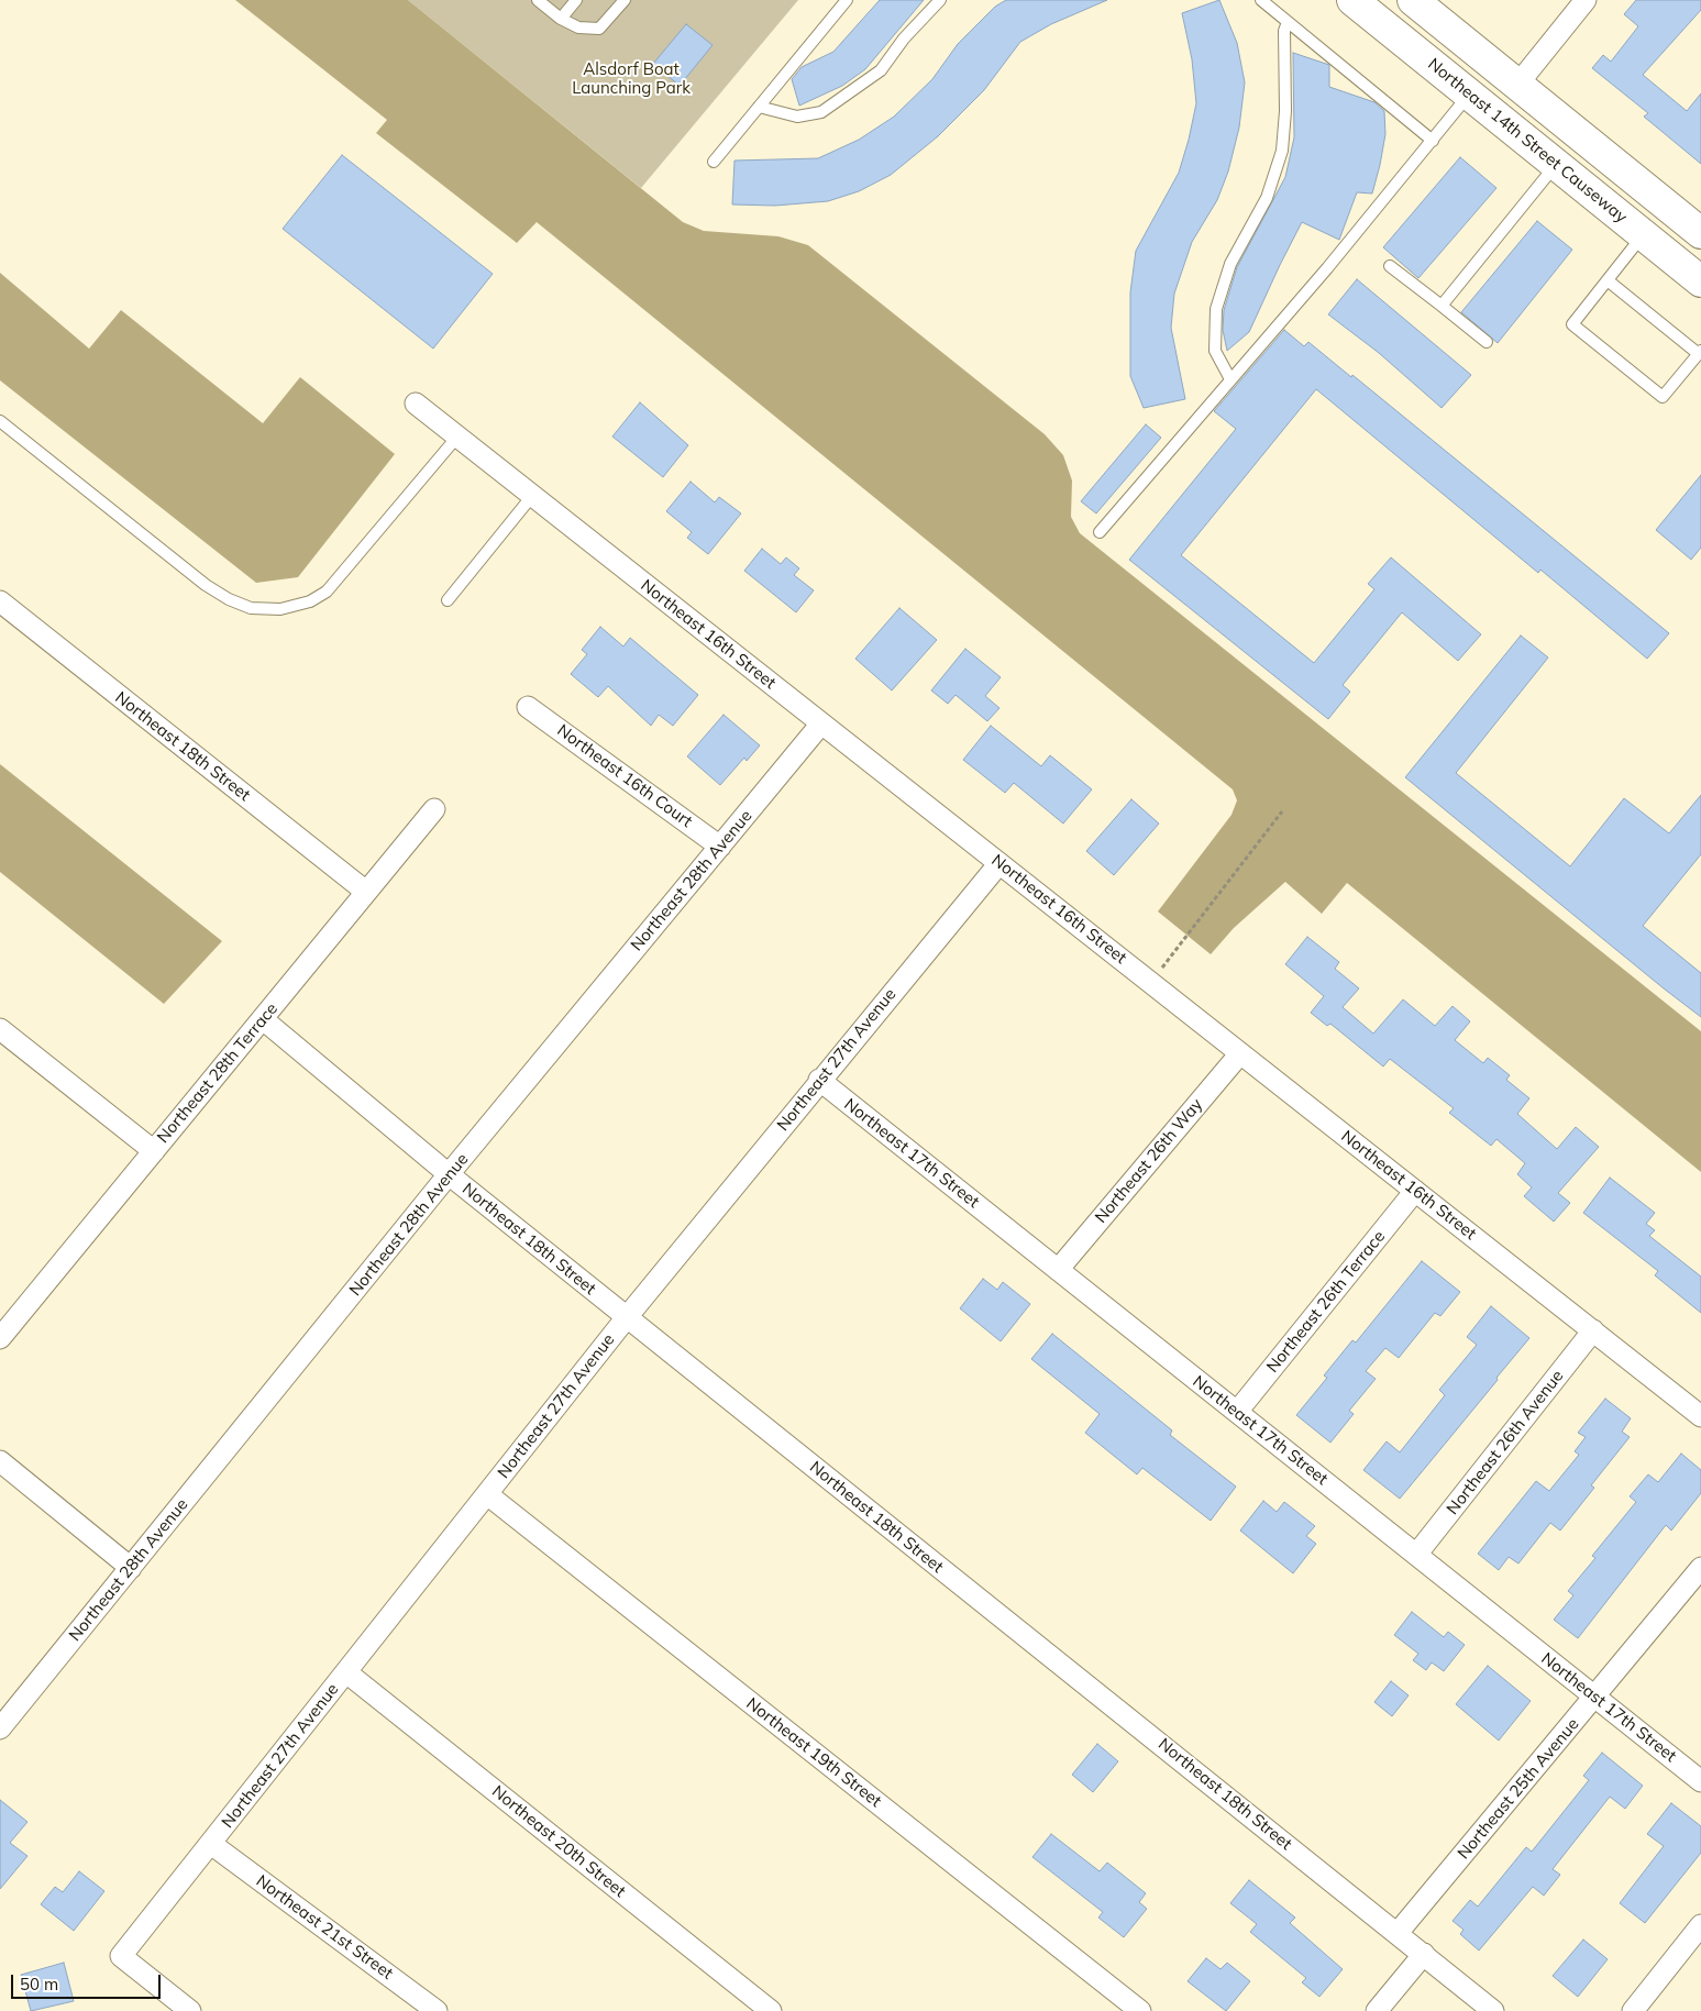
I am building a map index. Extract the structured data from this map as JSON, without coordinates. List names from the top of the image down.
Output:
{
  "streets": {
    "main road": ["Northeast 14th Street Causeway"],
    "street": [
      "Northeast 16th Street",
      "Northeast 18th Street",
      "Northeast 16th Court",
      "Northeast 28th Avenue",
      "Northeast 27th Avenue",
      "Northeast 28th Terrace",
      "Northeast 17th Street",
      "Northeast 26th Way",
      "Northeast 26th Terrace",
      "Northeast 26th Avenue",
      "Northeast 19th Street",
      "Northeast 25th Avenue",
      "Northeast 20th Street",
      "Northeast 21st Street"
    ]
  },
  "crossings": [
    ["Northeast 16th Street", "Northeast 28th Avenue"],
    ["Northeast 16th Street", "Northeast 27th Avenue"],
    ["Northeast 16th Street", "Northeast 26th Way"],
    ["Northeast 16th Street", "Northeast 26th Terrace"],
    ["Northeast 16th Street", "Northeast 26th Avenue"],
    ["Northeast 18th Street", "Northeast 28th Avenue"],
    ["Northeast 18th Street", "Northeast 27th Avenue"],
    ["Northeast 18th Street", "Northeast 28th Terrace"],
    ["Northeast 18th Street", "Northeast 25th Avenue"],
    ["Northeast 16th Court", "Northeast 28th Avenue"],
    ["Northeast 27th Avenue", "Northeast 17th Street"],
    ["Northeast 27th Avenue", "Northeast 19th Street"],
    ["Northeast 27th Avenue", "Northeast 20th Street"],
    ["Northeast 27th Avenue", "Northeast 21st Street"],
    ["Northeast 17th Street", "Northeast 26th Way"],
    ["Northeast 17th Street", "Northeast 26th Terrace"],
    ["Northeast 17th Street", "Northeast 26th Avenue"],
    ["Northeast 17th Street", "Northeast 25th Avenue"]
  ],
  "parks": ["Alsdorf Boat Launching Park"],
  "scale_bar": "50 m"
}
